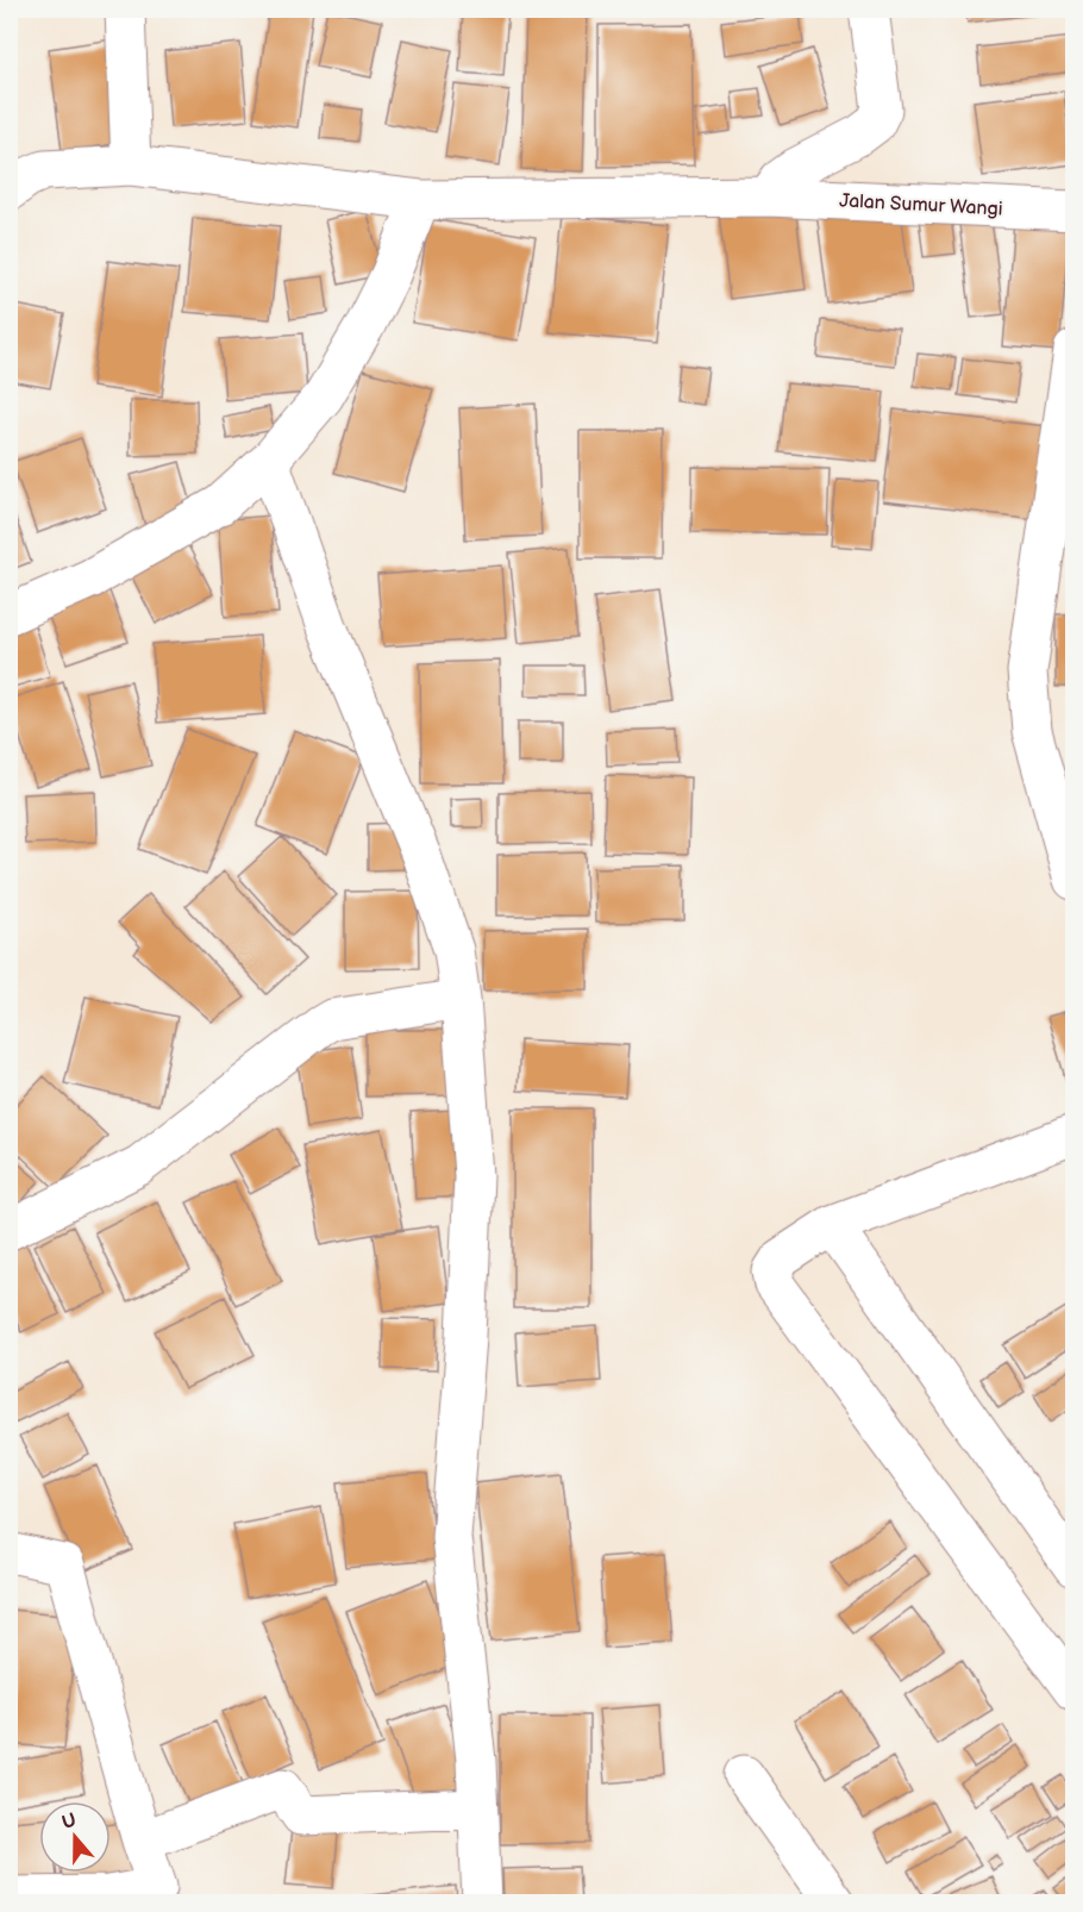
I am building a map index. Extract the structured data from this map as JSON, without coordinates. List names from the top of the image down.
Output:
{
  "streets": {
    "street": ["Jalan Sumur Wangi"]
  },
  "north": "top"
}
